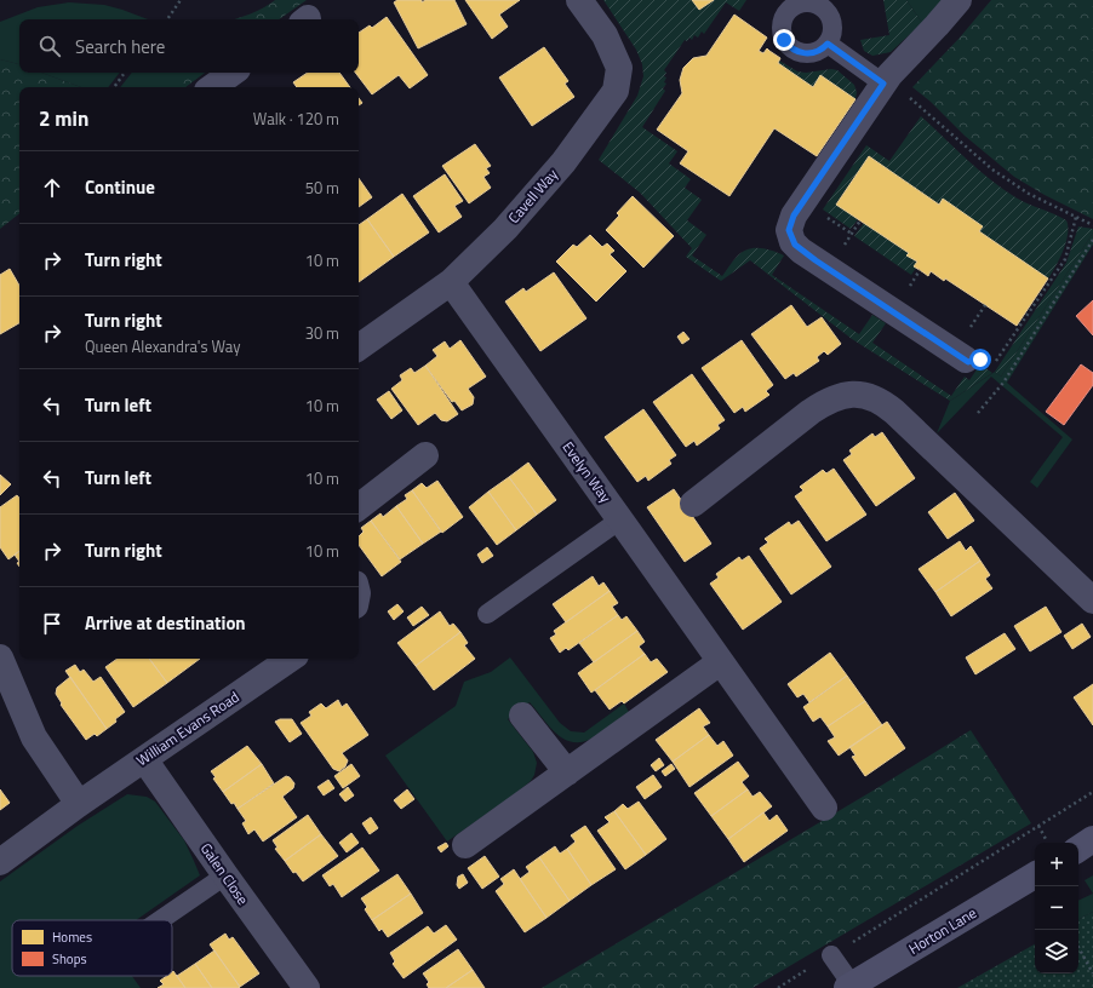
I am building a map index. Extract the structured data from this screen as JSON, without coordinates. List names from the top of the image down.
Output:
{
  "streets": {
    "street": [
      "Cavell Way",
      "Evelyn Way",
      "William Evans Road",
      "Galen Close",
      "Horton Lane"
    ]
  },
  "crossings": [
    ["Cavell Way", "Evelyn Way"],
    ["William Evans Road", "Galen Close"]
  ],
  "legend": ["Homes", "Shops"],
  "page": {
    "search": "Search here",
    "heading": ["2 min", "Walk · 120 m"],
    "list": [
      ["Continue", "50 m"],
      ["Turn right", "10 m"],
      ["Turn right", "Queen Alexandra's Way", "30 m"],
      ["Turn left", "10 m"],
      ["Turn left", "10 m"],
      ["Turn right", "10 m"],
      "Arrive at destination"
    ],
    "map_buttons": ["+", "−"]
  }
}
